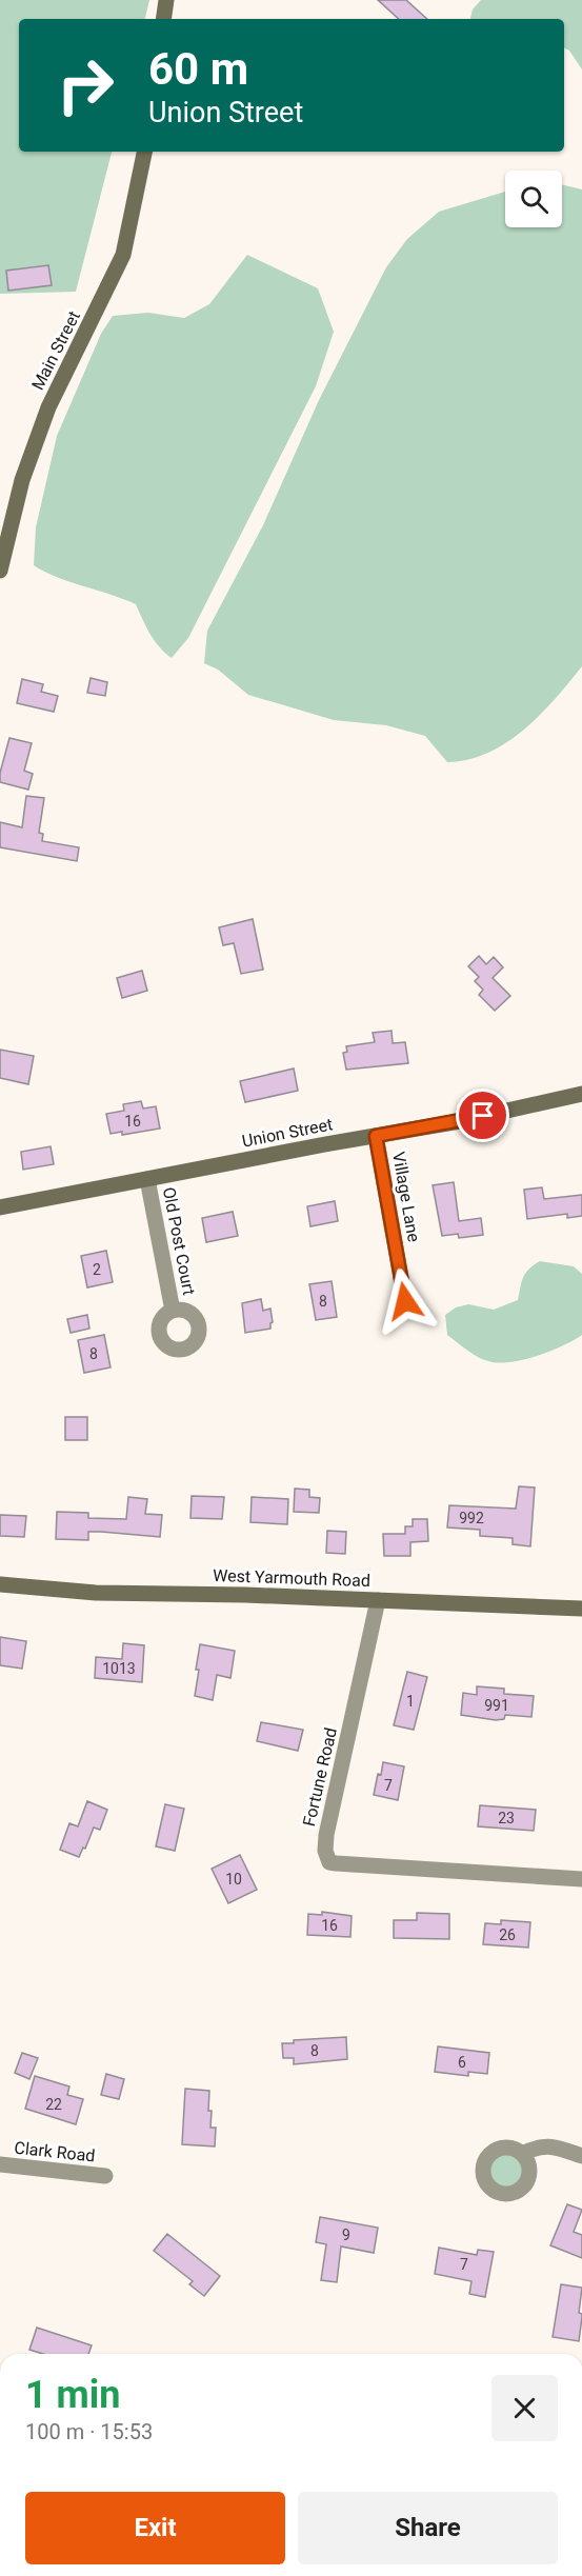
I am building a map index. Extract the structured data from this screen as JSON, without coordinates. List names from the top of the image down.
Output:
{
  "streets": {
    "main road": ["Main Street", "Union Street", "West Yarmouth Road"],
    "street": [
      "Village Lane",
      "Old Post Court",
      "Fortune Road",
      "Clark Road"
    ]
  },
  "crossings": [
    ["Union Street", "Village Lane"],
    ["Union Street", "Old Post Court"],
    ["West Yarmouth Road", "Fortune Road"]
  ],
  "house_numbers": [
    "16",
    "2",
    "8",
    "8",
    "992",
    "1013",
    "1",
    "991",
    "7",
    "23",
    "10",
    "16",
    "26",
    "8",
    "6",
    "22",
    "9",
    "7"
  ],
  "page": {
    "turn": ["60 m", "Union Street"],
    "heading": ["1 min", "100 m · 15:53"],
    "buttons": ["Exit", "Share"]
  }
}
